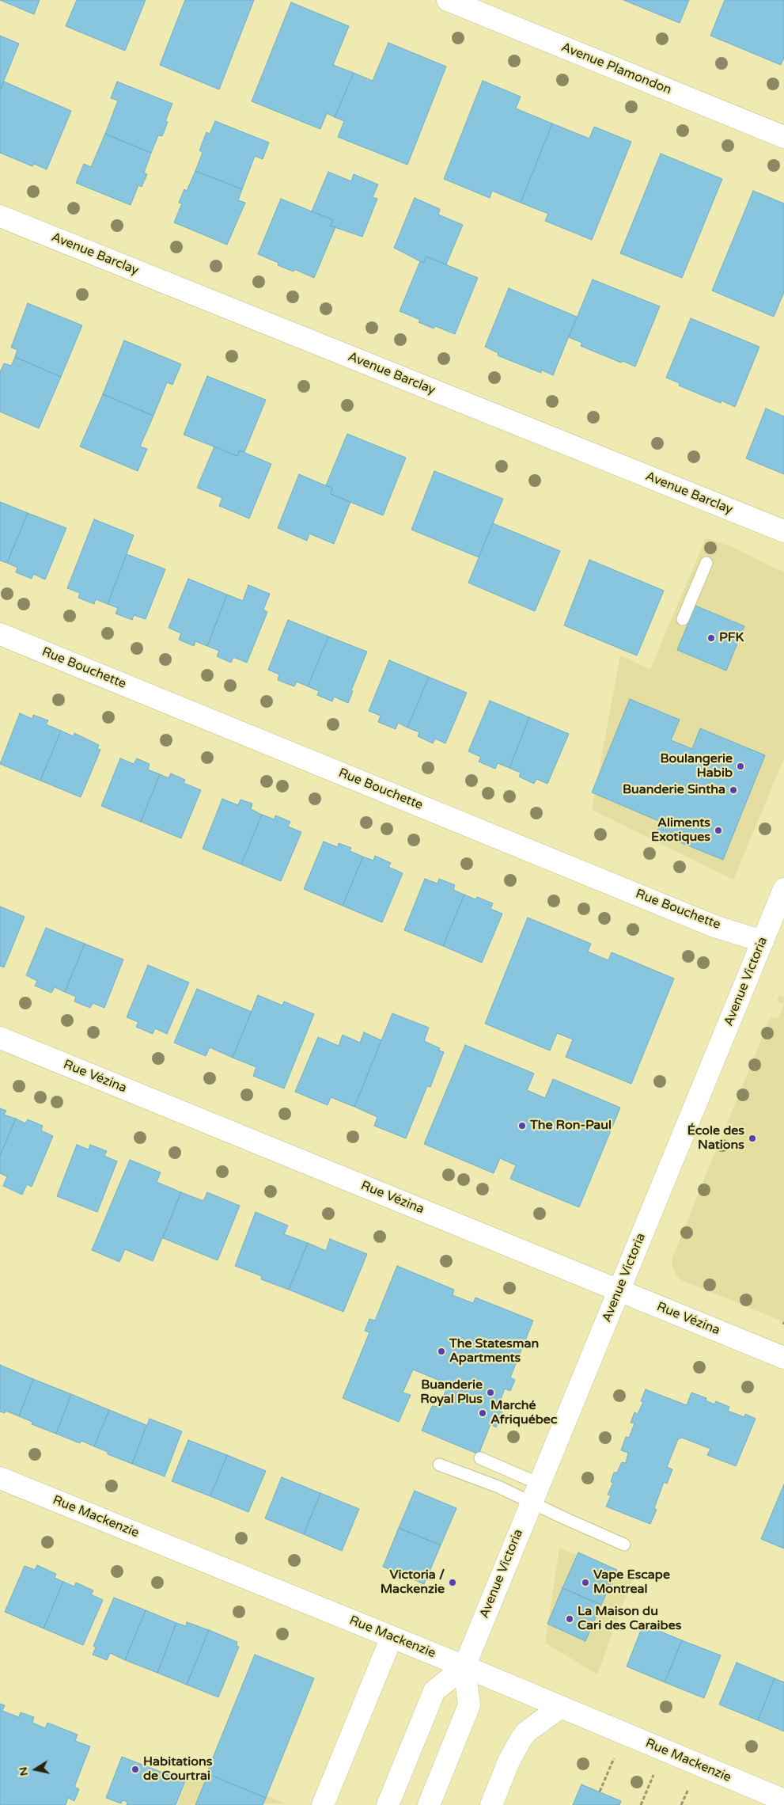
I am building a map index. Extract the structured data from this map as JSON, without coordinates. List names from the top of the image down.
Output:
{
  "streets": {
    "street": [
      "Avenue Plamondon",
      "Avenue Barclay",
      "Rue Bouchette",
      "Avenue Victoria",
      "Rue Vézina",
      "Rue Mackenzie"
    ]
  },
  "crossings": [
    ["Rue Bouchette", "Avenue Victoria"],
    ["Avenue Victoria", "Rue Vézina"],
    ["Avenue Victoria", "Rue Mackenzie"]
  ],
  "places": [
    "PFK",
    "Boulangerie Habib",
    "Buanderie Sintha",
    "Aliments Exotiques",
    "The Ron-Paul",
    "École des Nations",
    "The Statesman Apartments",
    "Buanderie Royal Plus",
    "Marché Afriquébec",
    "Victoria / Mackenzie",
    "Vape Escape Montreal",
    "La Maison du Cari des Caraibes",
    "Habitations de Courtrai"
  ],
  "north": "left"
}
